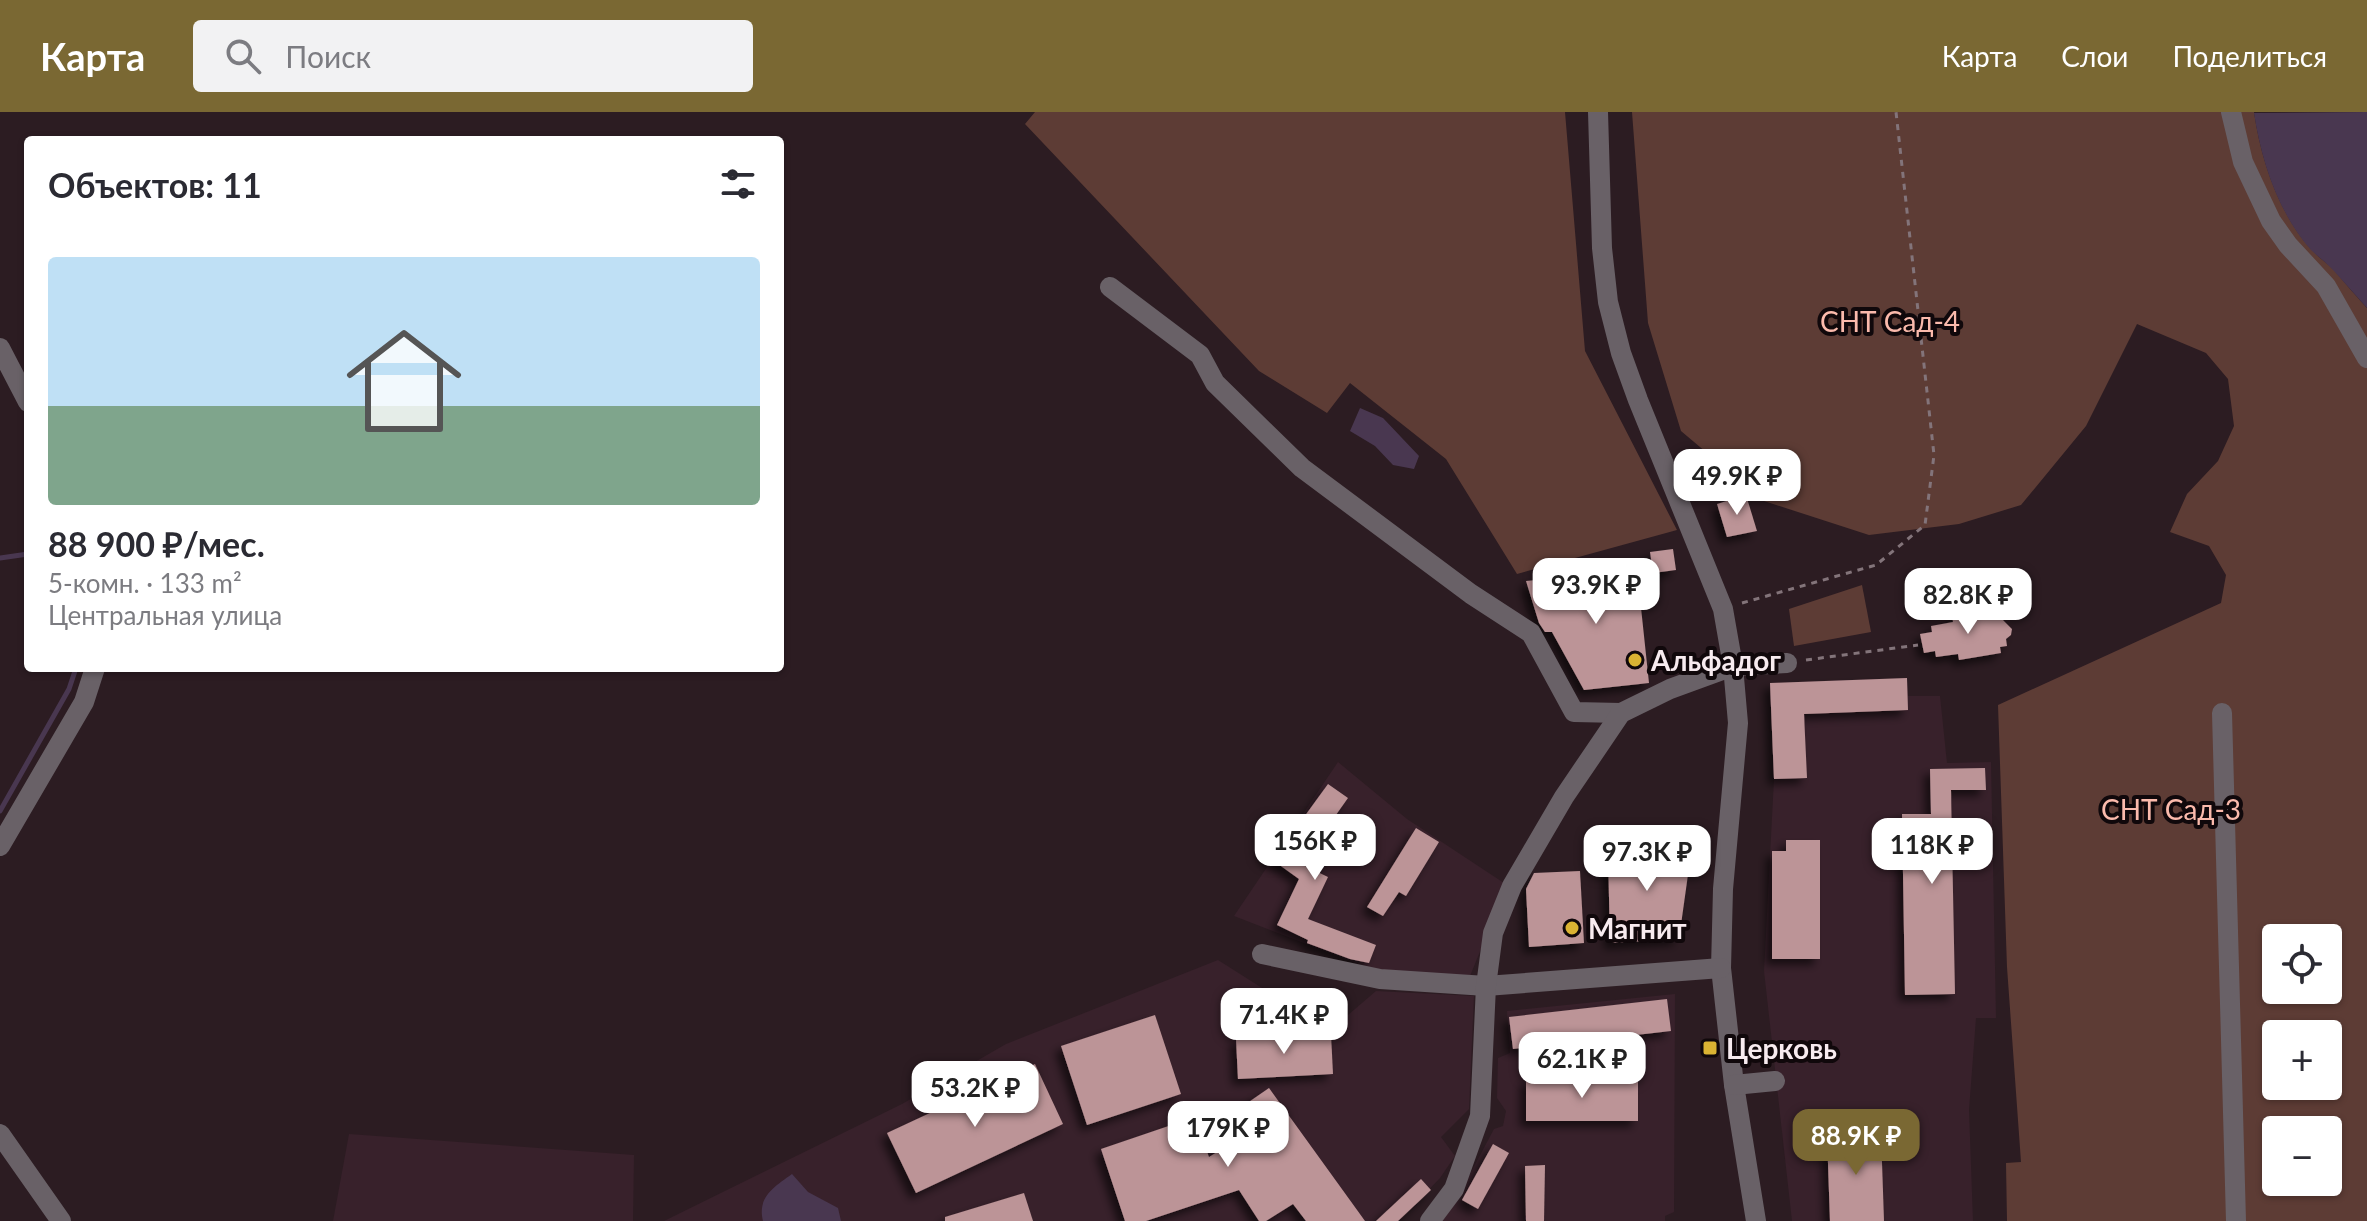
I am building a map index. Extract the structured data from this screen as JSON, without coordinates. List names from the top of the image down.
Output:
{
  "parks": ["СНТ Сад-4", "СНТ Сад-3"],
  "places": {
    "other": ["Альфадог", "Магнит"],
    "transit": ["Церковь"]
  },
  "page": {
    "header": "Карта",
    "search": "Поиск",
    "nav": ["Карта", "Слои", "Поделиться"],
    "heading": "Объектов: 11",
    "list": [
      {
        "name": "88 900 ₽/мес.",
        "note": "5-комн. · 133 m² · Центральная улица"
      }
    ],
    "price": [
      "49.9K ₽",
      "93.9K ₽",
      "82.8K ₽",
      "156K ₽",
      "118K ₽",
      "97.3K ₽",
      "71.4K ₽",
      "62.1K ₽",
      "53.2K ₽",
      "179K ₽",
      "88.9K ₽"
    ],
    "map_buttons": ["+", "−"]
  }
}
